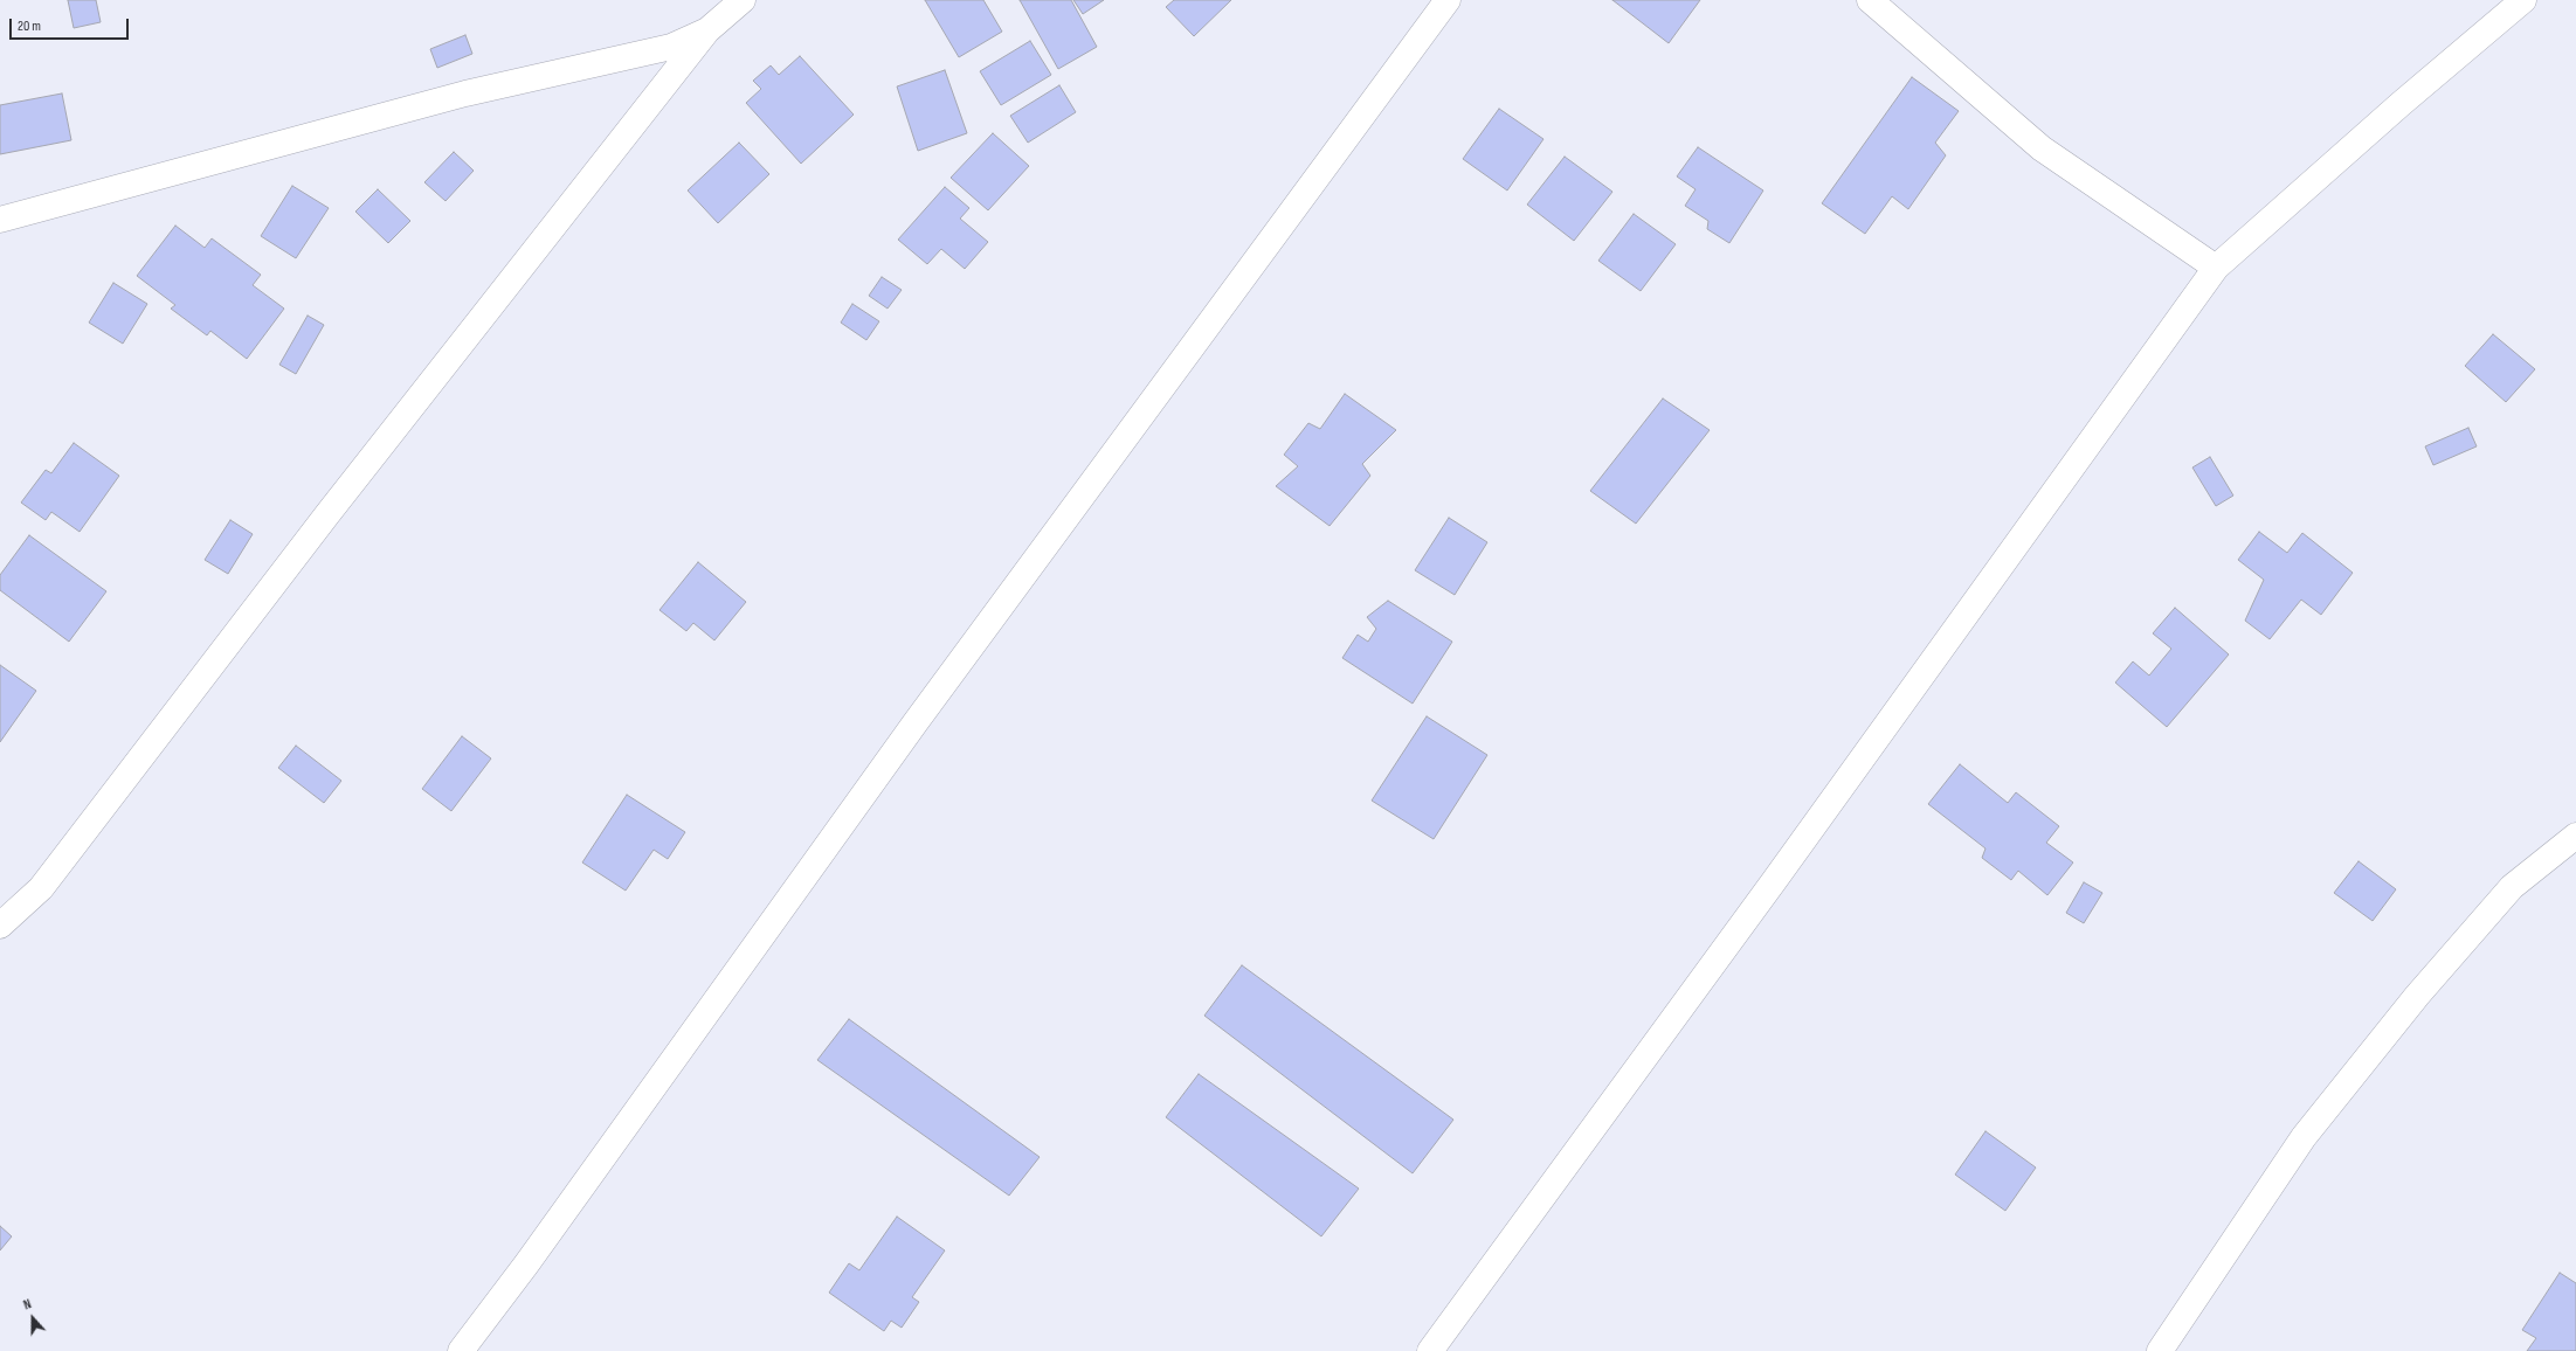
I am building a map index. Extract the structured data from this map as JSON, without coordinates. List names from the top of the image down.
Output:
{
  "scale_bar": "20 m",
  "north": "top"
}
